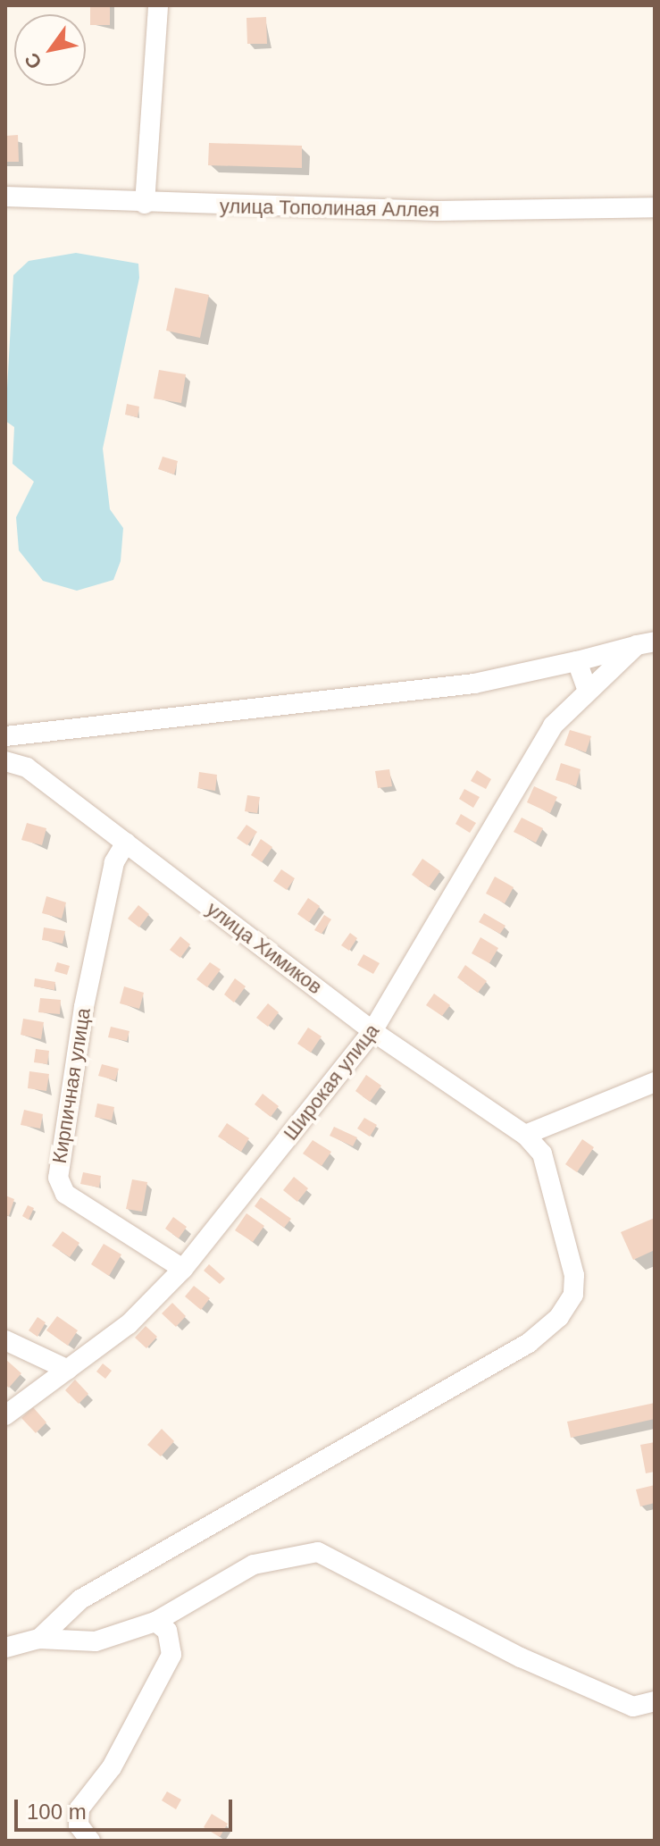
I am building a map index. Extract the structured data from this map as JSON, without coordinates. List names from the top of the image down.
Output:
{
  "streets": {
    "street": [
      "улица Тополиная Аллея",
      "улица Химиков",
      "Широкая улица",
      "Кирпичная улица"
    ]
  },
  "crossings": [
    ["улица Химиков", "Широкая улица"],
    ["улица Химиков", "Кирпичная улица"],
    ["Широкая улица", "Кирпичная улица"]
  ],
  "scale_bar": "100 m",
  "north": "bottom left"
}
